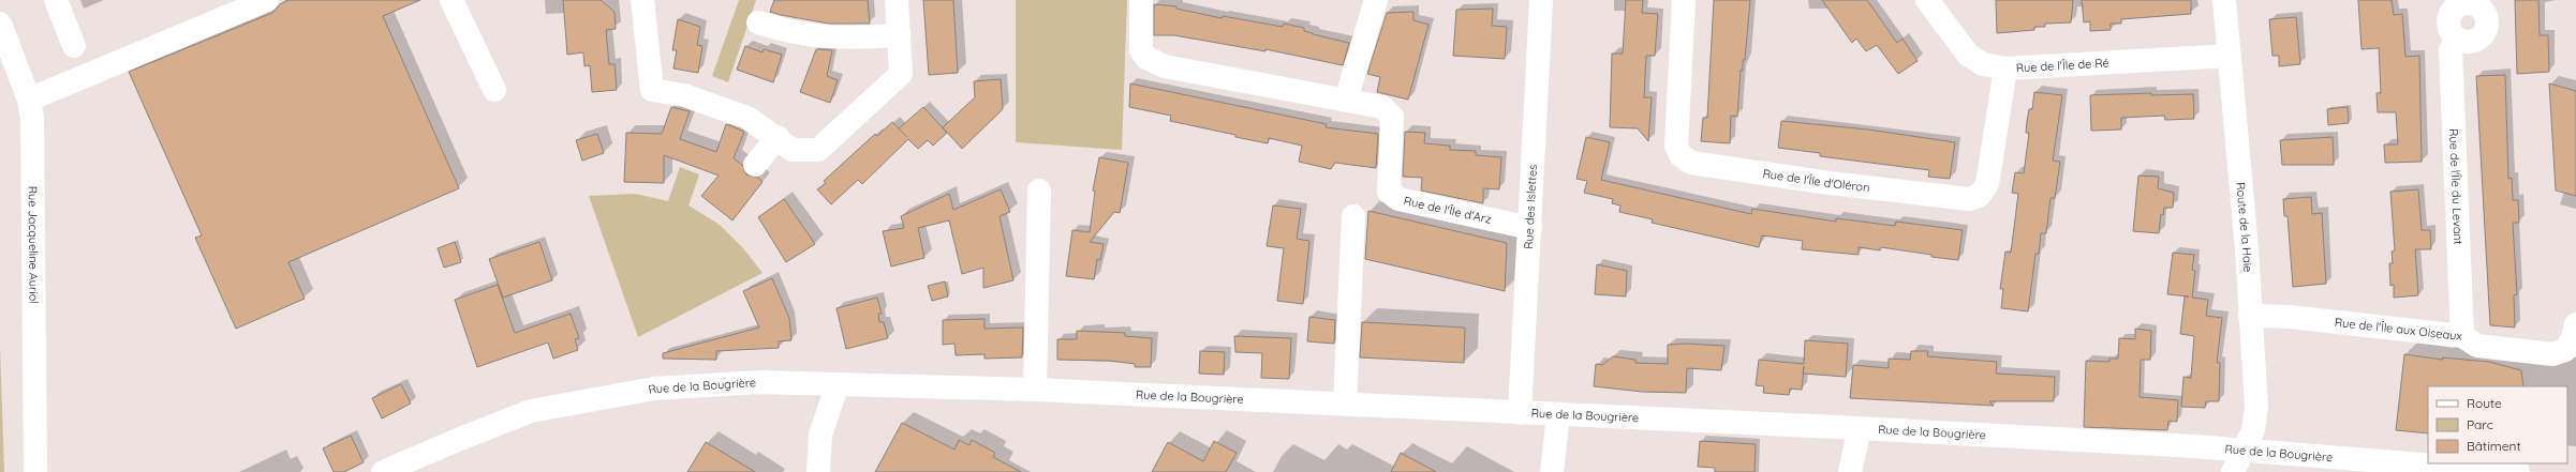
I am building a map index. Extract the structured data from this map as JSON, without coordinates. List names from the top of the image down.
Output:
{
  "streets": {
    "street": [
      "Rue de l'Île de Ré",
      "Rue de l'Île d'Oléron",
      "Rue de l'Île du Levant",
      "Rue des Islettes",
      "Rue de l'Île d'Arz",
      "Route de la Haie",
      "Rue Jacqueline Auriol",
      "Rue de l'Île aux Oiseaux",
      "Rue de la Bougrière"
    ]
  },
  "crossings": [
    ["Rue de l'Île de Ré", "Rue de l'Île d'Oléron"],
    ["Rue de l'Île de Ré", "Route de la Haie"],
    ["Rue de l'Île du Levant", "Rue de l'Île aux Oiseaux"],
    ["Rue des Islettes", "Rue de l'Île d'Arz"],
    ["Rue des Islettes", "Rue de la Bougrière"],
    ["Route de la Haie", "Rue de l'Île aux Oiseaux"],
    ["Route de la Haie", "Rue de la Bougrière"]
  ],
  "legend": ["Route", "Parc", "Bâtiment"]
}
